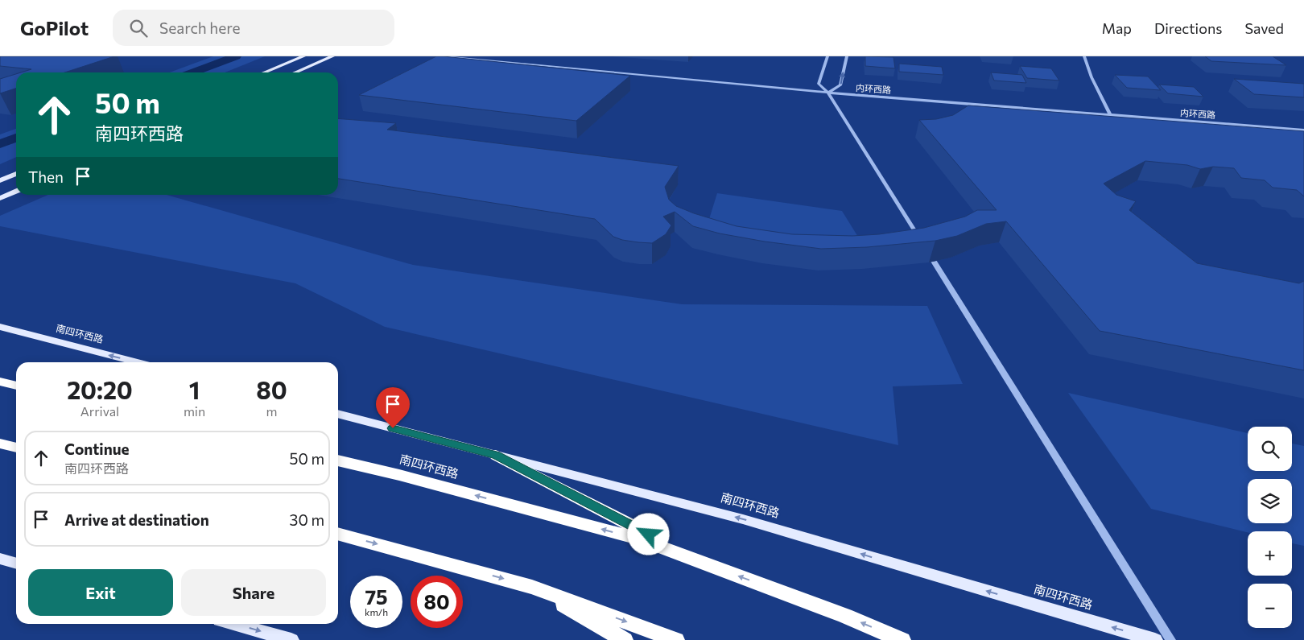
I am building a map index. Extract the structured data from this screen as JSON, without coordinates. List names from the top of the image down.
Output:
{
  "streets": {
    "highway": ["南四环西路"],
    "street": ["内环西路"]
  },
  "one_way": ["南四环西路"],
  "page": {
    "header": "GoPilot",
    "search": "Search here",
    "nav": ["Map", "Directions", "Saved"],
    "turn": ["50 m", "南四环西路"],
    "then": "Then",
    "eta": [
      "20:20",
      "Arrival",
      "1",
      "min",
      "80",
      "m"
    ],
    "map_buttons": ["+", "−"],
    "list": [
      {
        "name": "Continue",
        "note": "南四环西路",
        "value": "50 m"
      },
      {
        "name": "Arrive at destination",
        "value": "30 m"
      }
    ],
    "buttons": ["Exit", "Share"],
    "speed": "75 km/h",
    "limit": "80"
  }
}
